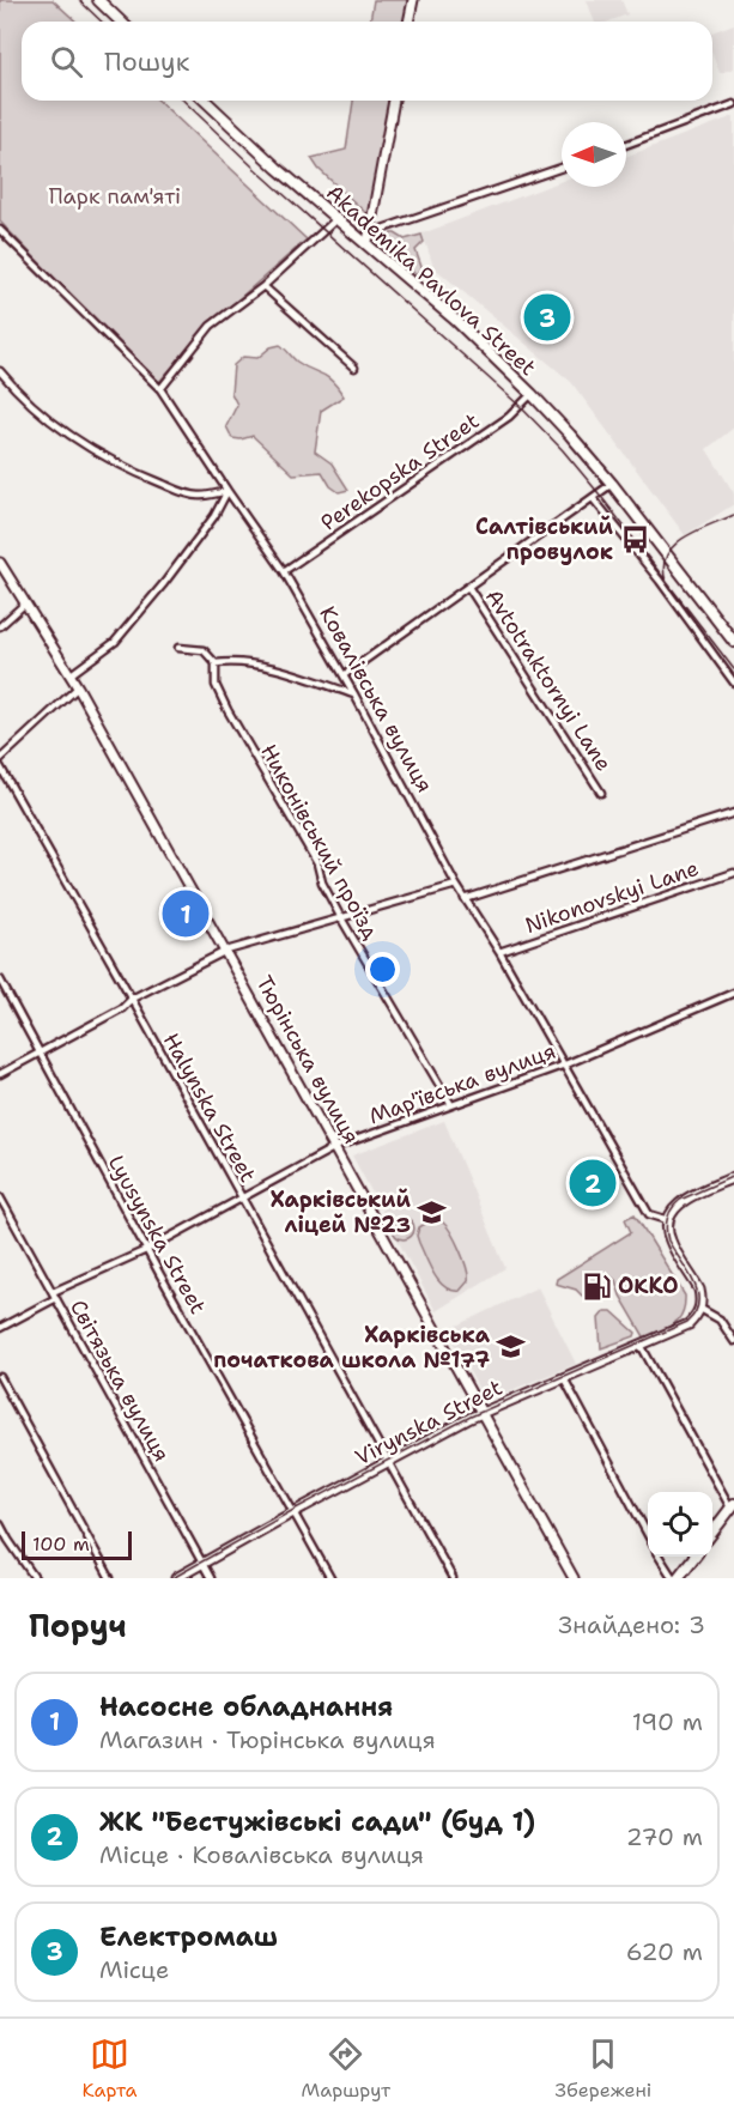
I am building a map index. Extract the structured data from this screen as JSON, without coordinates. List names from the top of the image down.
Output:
{
  "streets": {
    "main road": ["Akademika Pavlova Street", "Тюрінська вулиця", "Virynska Street"],
    "street": [
      "Perekopska Street",
      "Avtotraktornyi Lane",
      "Ковалівська вулиця",
      "Никонівський проїзд",
      "Nikonovskyi Lane",
      "Мар'ївська вулиця",
      "Halynska Street",
      "Lyusynska Street",
      "Світязька вулиця"
    ]
  },
  "crossings": [
    ["Akademika Pavlova Street", "Perekopska Street"],
    ["Perekopska Street", "Ковалівська вулиця"],
    ["Ковалівська вулиця", "Nikonovskyi Lane"],
    ["Ковалівська вулиця", "Мар'ївська вулиця"],
    ["Никонівський проїзд", "Мар'ївська вулиця"],
    ["Тюрінська вулиця", "Мар'ївська вулиця"],
    ["Тюрінська вулиця", "Virynska Street"],
    ["Мар'ївська вулиця", "Halynska Street"],
    ["Мар'ївська вулиця", "Lyusynska Street"],
    ["Мар'ївська вулиця", "Світязька вулиця"],
    ["Halynska Street", "Virynska Street"],
    ["Lyusynska Street", "Virynska Street"],
    ["Світязька вулиця", "Virynska Street"]
  ],
  "parks": ["Парк пам'яті"],
  "places": {
    "bus stop": ["Салтівський провулок"],
    "school or university": ["Харківський ліцей №23", "Харківська початкова школа №177"],
    "fuel station": ["OKKO"]
  },
  "scale_bar": "100 m",
  "north": "left",
  "page": {
    "search": "Пошук",
    "pins": ["3", "1", "2"],
    "scale": "100 m",
    "heading": ["Поруч", "Знайдено: 3"],
    "list": [
      {
        "mark": "1",
        "name": "Насосне обладнання",
        "note": "Магазин · Тюрінська вулиця",
        "value": "190 m"
      },
      {
        "mark": "2",
        "name": "ЖК \"Бестужівські сади\" (буд 1)",
        "note": "Місце · Ковалівська вулиця",
        "value": "270 m"
      },
      {
        "mark": "3",
        "name": "Електромаш",
        "note": "Місце",
        "value": "620 m"
      }
    ],
    "nav": ["Карта", "Маршрут", "Збережені"]
  }
}
